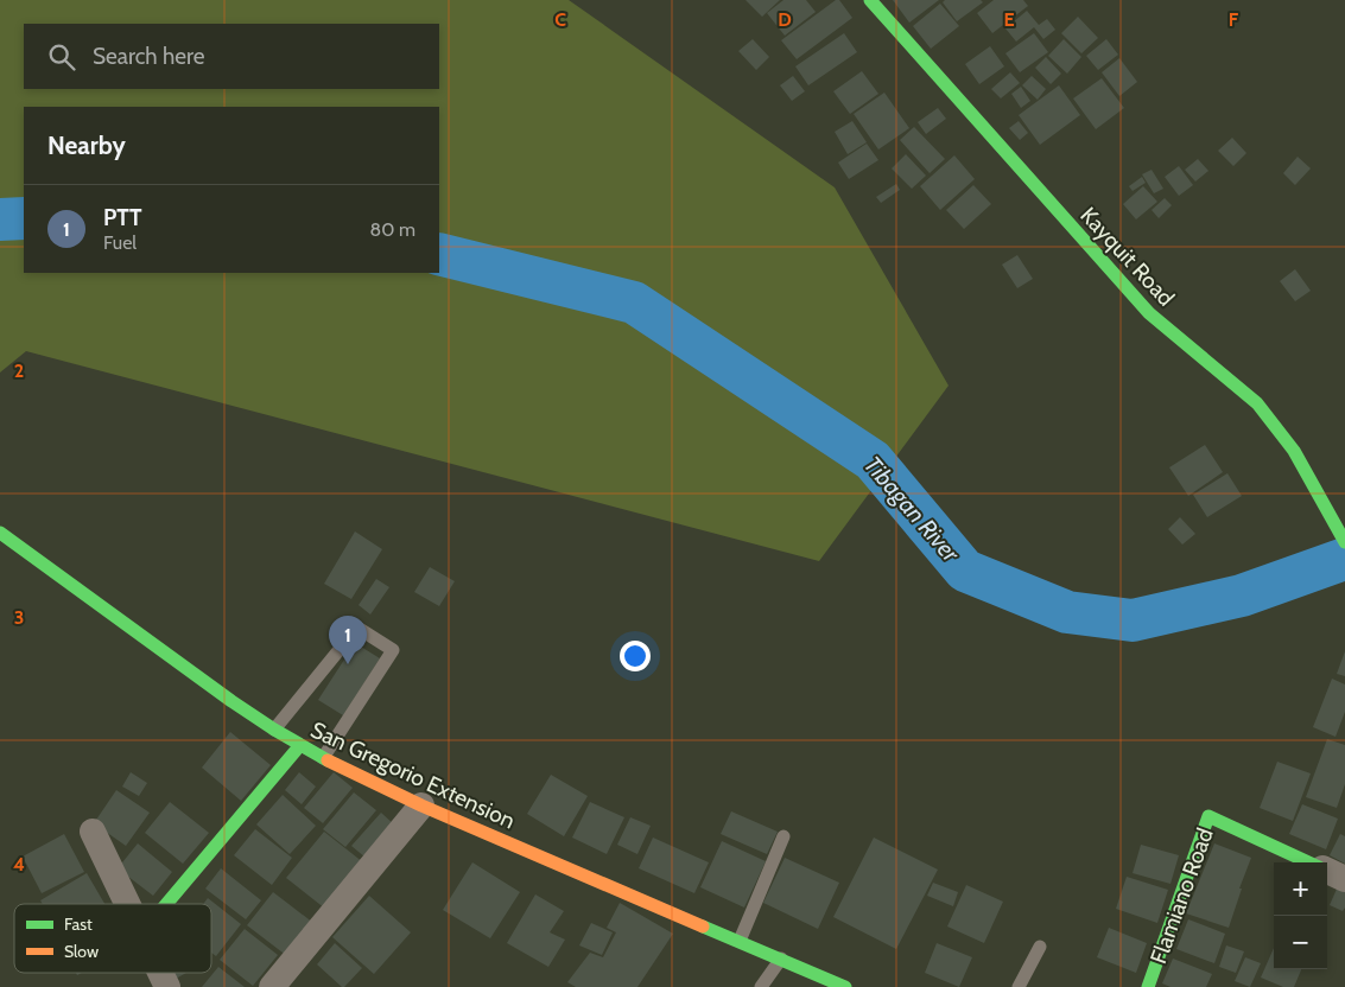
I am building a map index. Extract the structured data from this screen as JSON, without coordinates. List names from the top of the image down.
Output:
{
  "streets": {
    "street": ["Kayquit Road", "San Gregorio Extension", "Flamiano Road"]
  },
  "water": ["Tibagan River"],
  "legend": ["Fast", "Slow"],
  "page": {
    "search": "Search here",
    "heading": "Nearby",
    "list": [
      {
        "mark": "1",
        "name": "PTT",
        "note": "Fuel",
        "value": "80 m"
      }
    ],
    "pins": "1",
    "map_buttons": ["+", "−"]
  },
  "grid": {
    "columns": [
      "C",
      "D",
      "E",
      "F"
    ],
    "rows": ["2", "3", "4"]
  }
}
